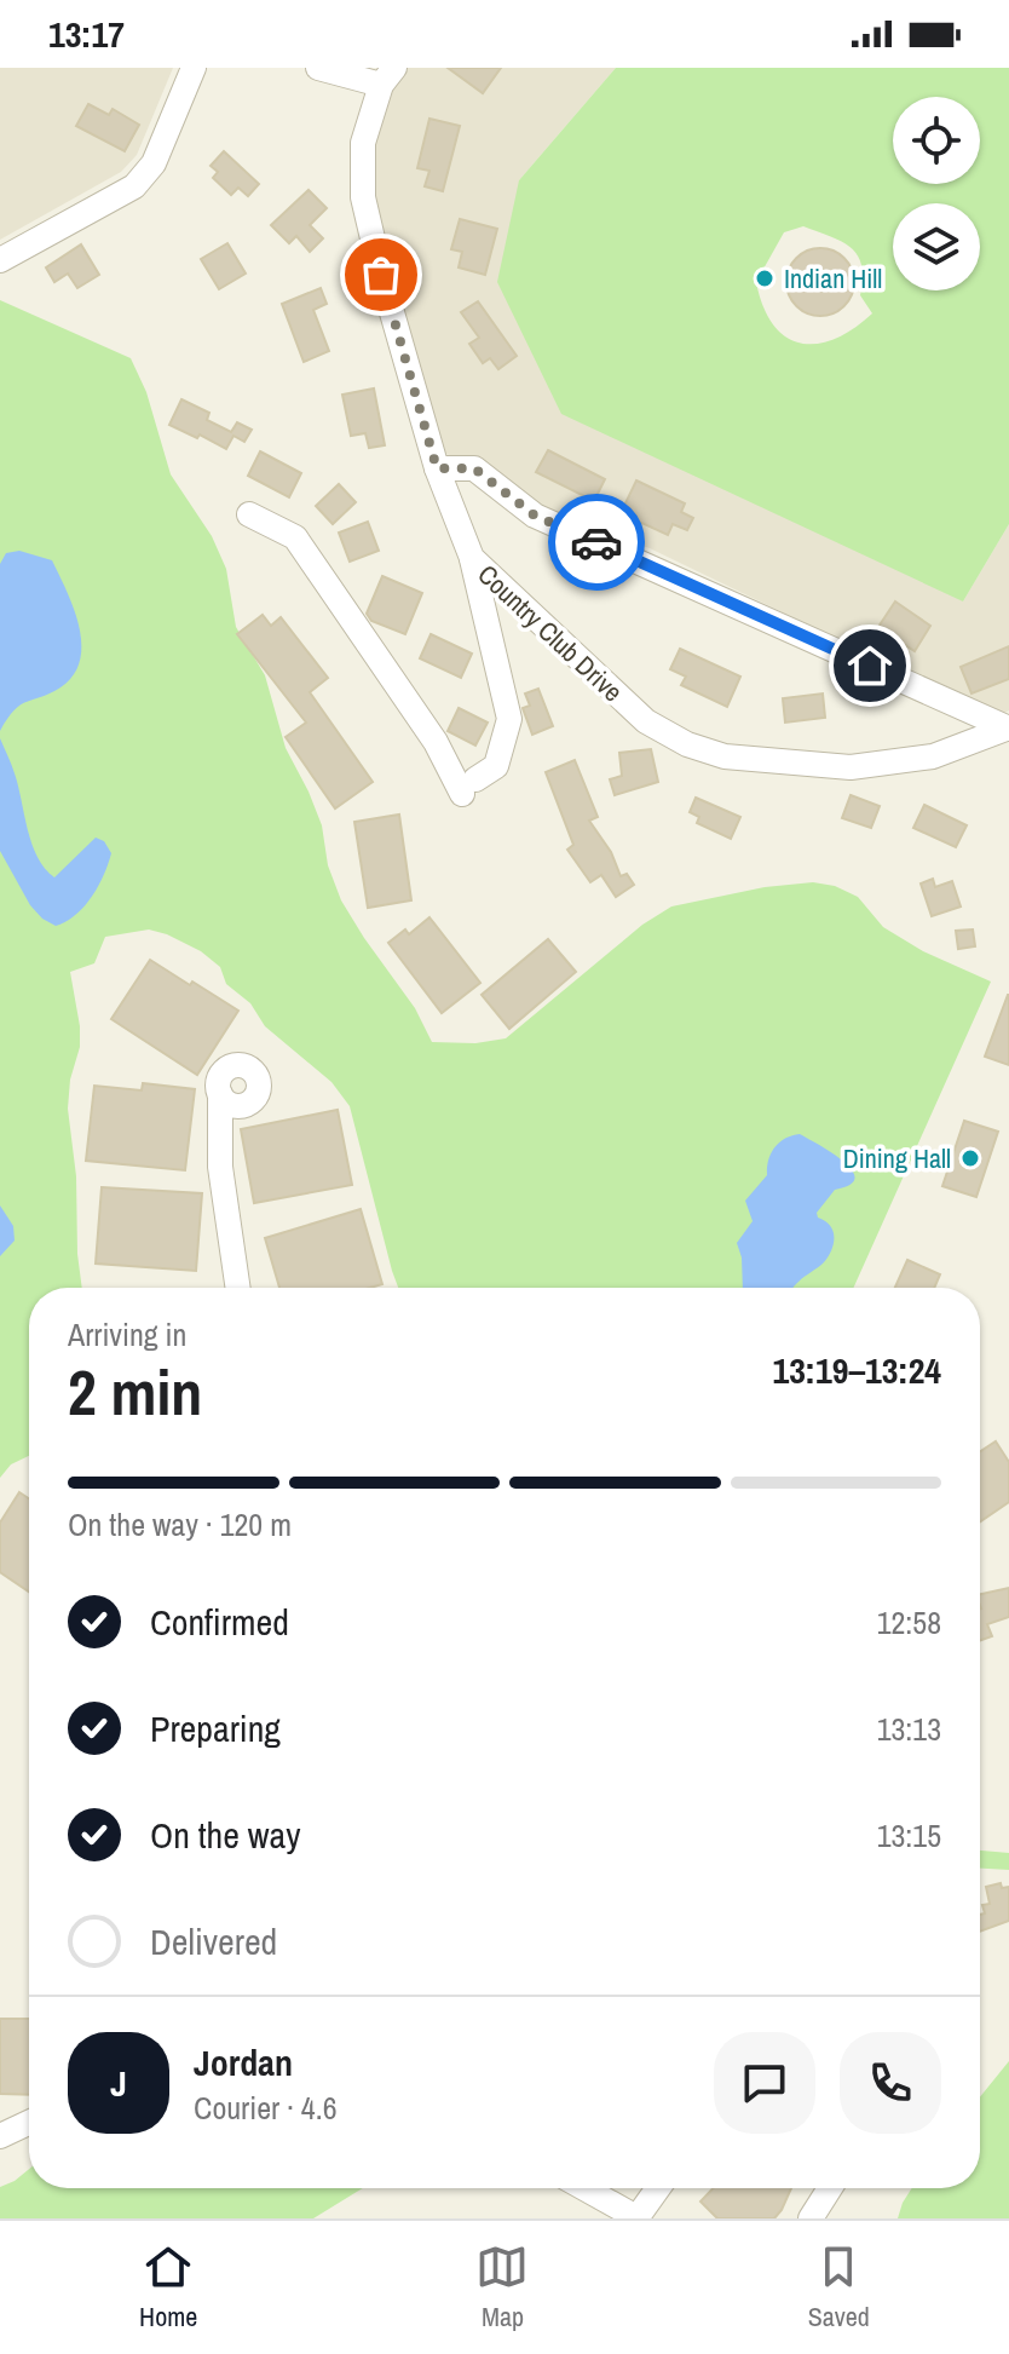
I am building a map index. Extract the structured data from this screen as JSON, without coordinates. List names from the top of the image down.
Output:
{
  "streets": {
    "street": ["Country Club Drive"]
  },
  "places": ["Indian Hill", "Dining Hall"],
  "page": {
    "status": "13:17",
    "heading": ["2 min", "Arriving in", "13:19–13:24"],
    "panel": ["Jordan", "Courier · 4.6"],
    "bar": "On the way · 120 m",
    "list": [
      ["Confirmed", "12:58"],
      ["Preparing", "13:13"],
      ["On the way", "13:15"],
      "Delivered"
    ],
    "round": "J",
    "tabs": ["Home", "Map", "Saved"]
  }
}
